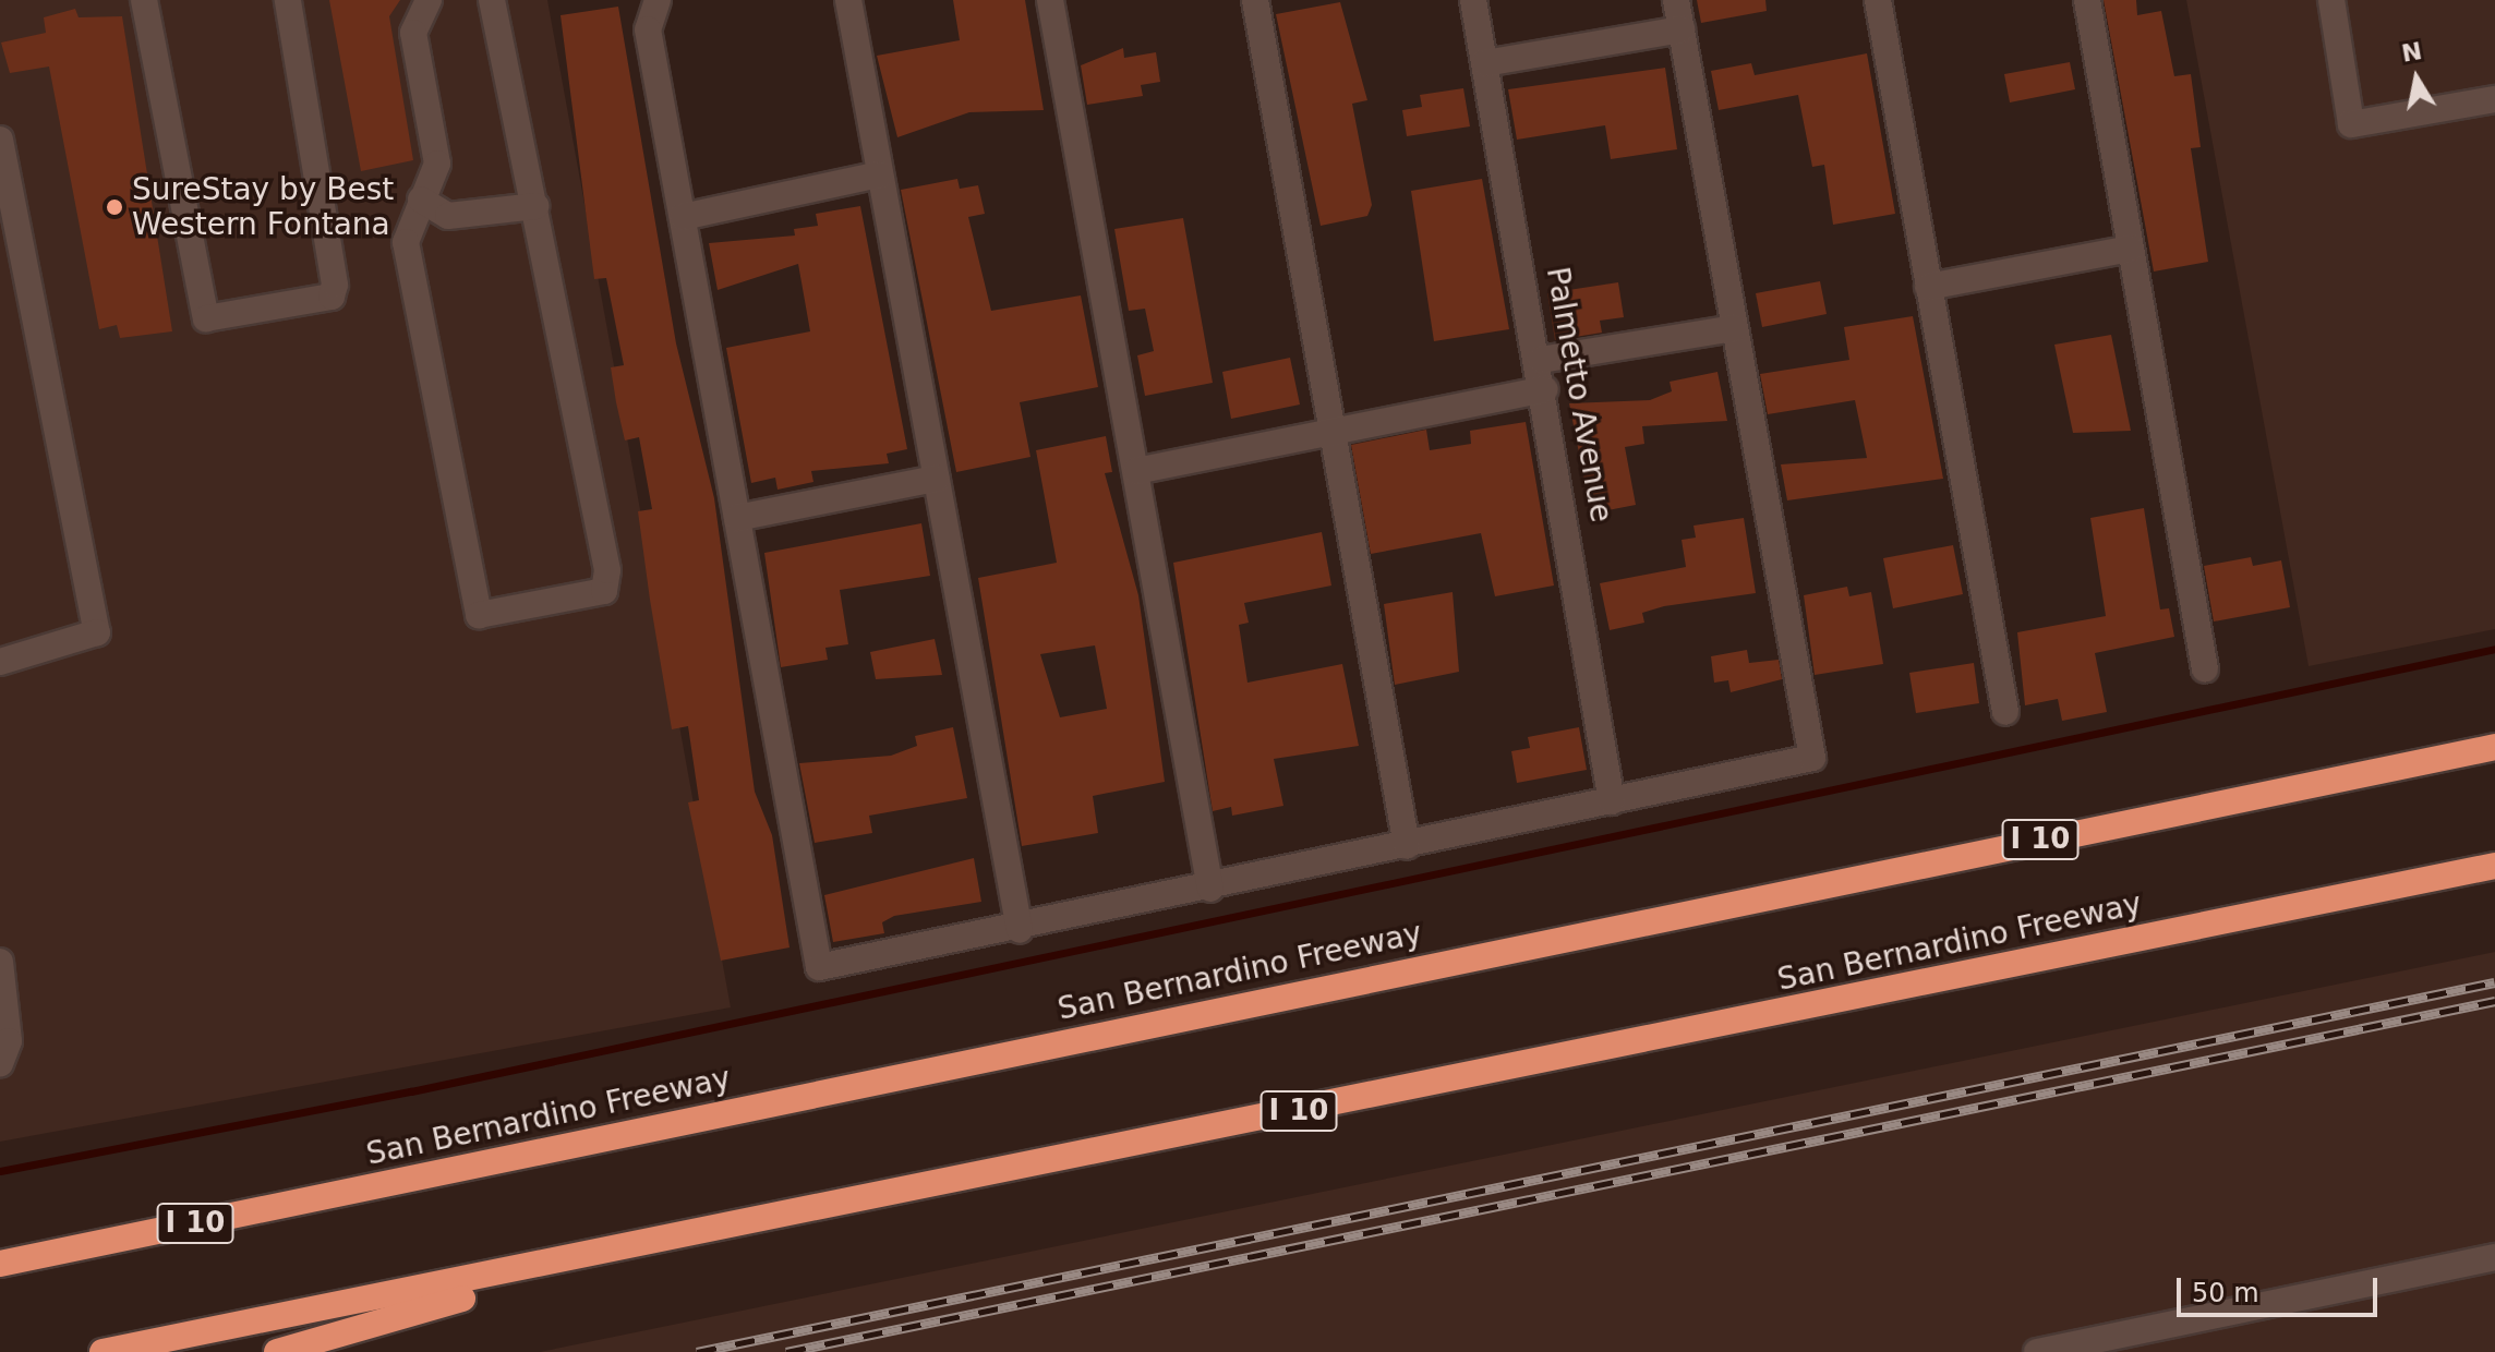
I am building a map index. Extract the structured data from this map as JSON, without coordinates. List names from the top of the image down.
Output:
{
  "streets": {
    "highway": ["I 10", "San Bernardino Freeway"],
    "lane": ["Palmetto Avenue"]
  },
  "places": ["SureStay by Best Western Fontana"],
  "scale_bar": "50 m",
  "north": "top"
}
